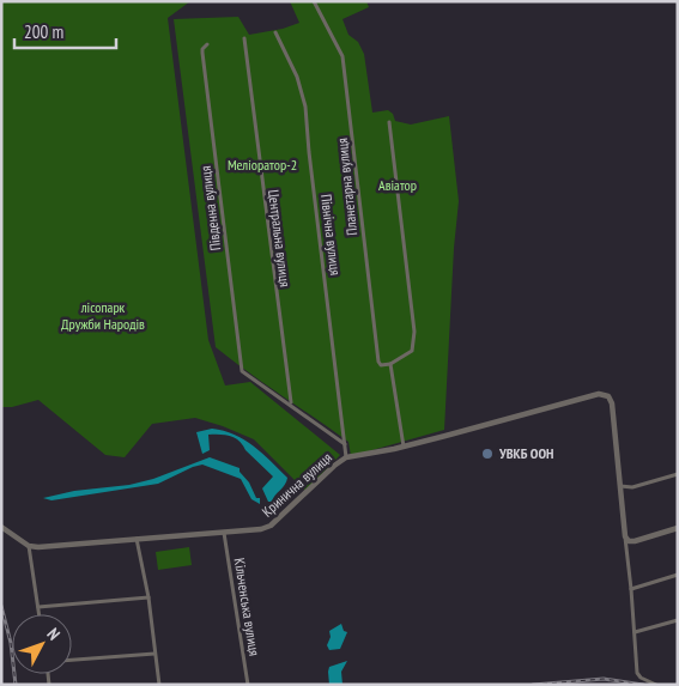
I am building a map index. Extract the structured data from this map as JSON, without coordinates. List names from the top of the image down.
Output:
{
  "streets": {
    "street": [
      "Планетарна вулиця",
      "Південна вулиця",
      "Північна вулиця",
      "Центральна вулиця",
      "Кринична вулиця",
      "Кільченська вулиця"
    ]
  },
  "crossings": [
    ["Південна вулиця", "Центральна вулиця"],
    ["Північна вулиця", "Кринична вулиця"],
    ["Кринична вулиця", "Кільченська вулиця"]
  ],
  "parks": ["Меліоратор-2", "Авіатор", "лісопарк Дружби Народів"],
  "places": ["УВКБ ООН"],
  "scale_bar": "200 m",
  "north": "top right"
}
